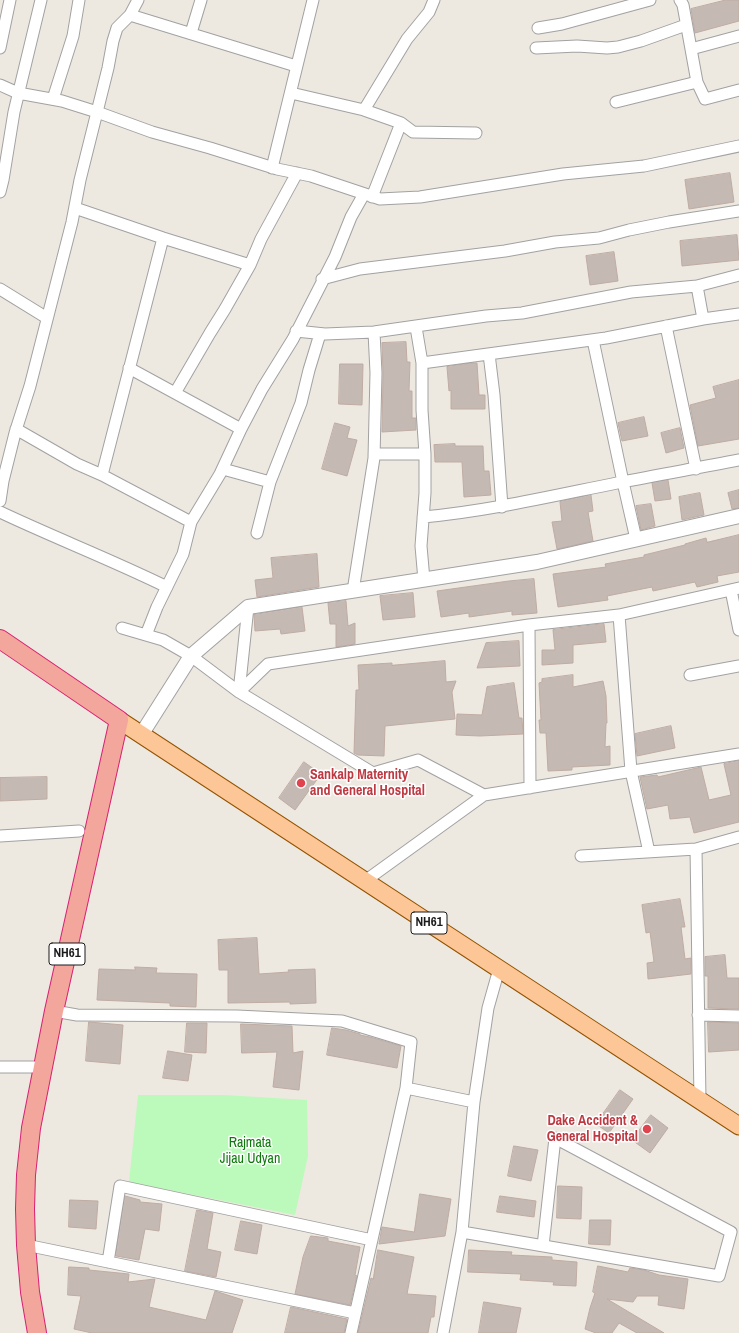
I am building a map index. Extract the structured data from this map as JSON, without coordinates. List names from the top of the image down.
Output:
{
  "streets": {
    "highway": ["NH61"]
  },
  "parks": ["Rajmata Jijau Udyan"],
  "places": ["Sankalp Maternity and General Hospital", "Dake Accident & General Hospital"]
}
